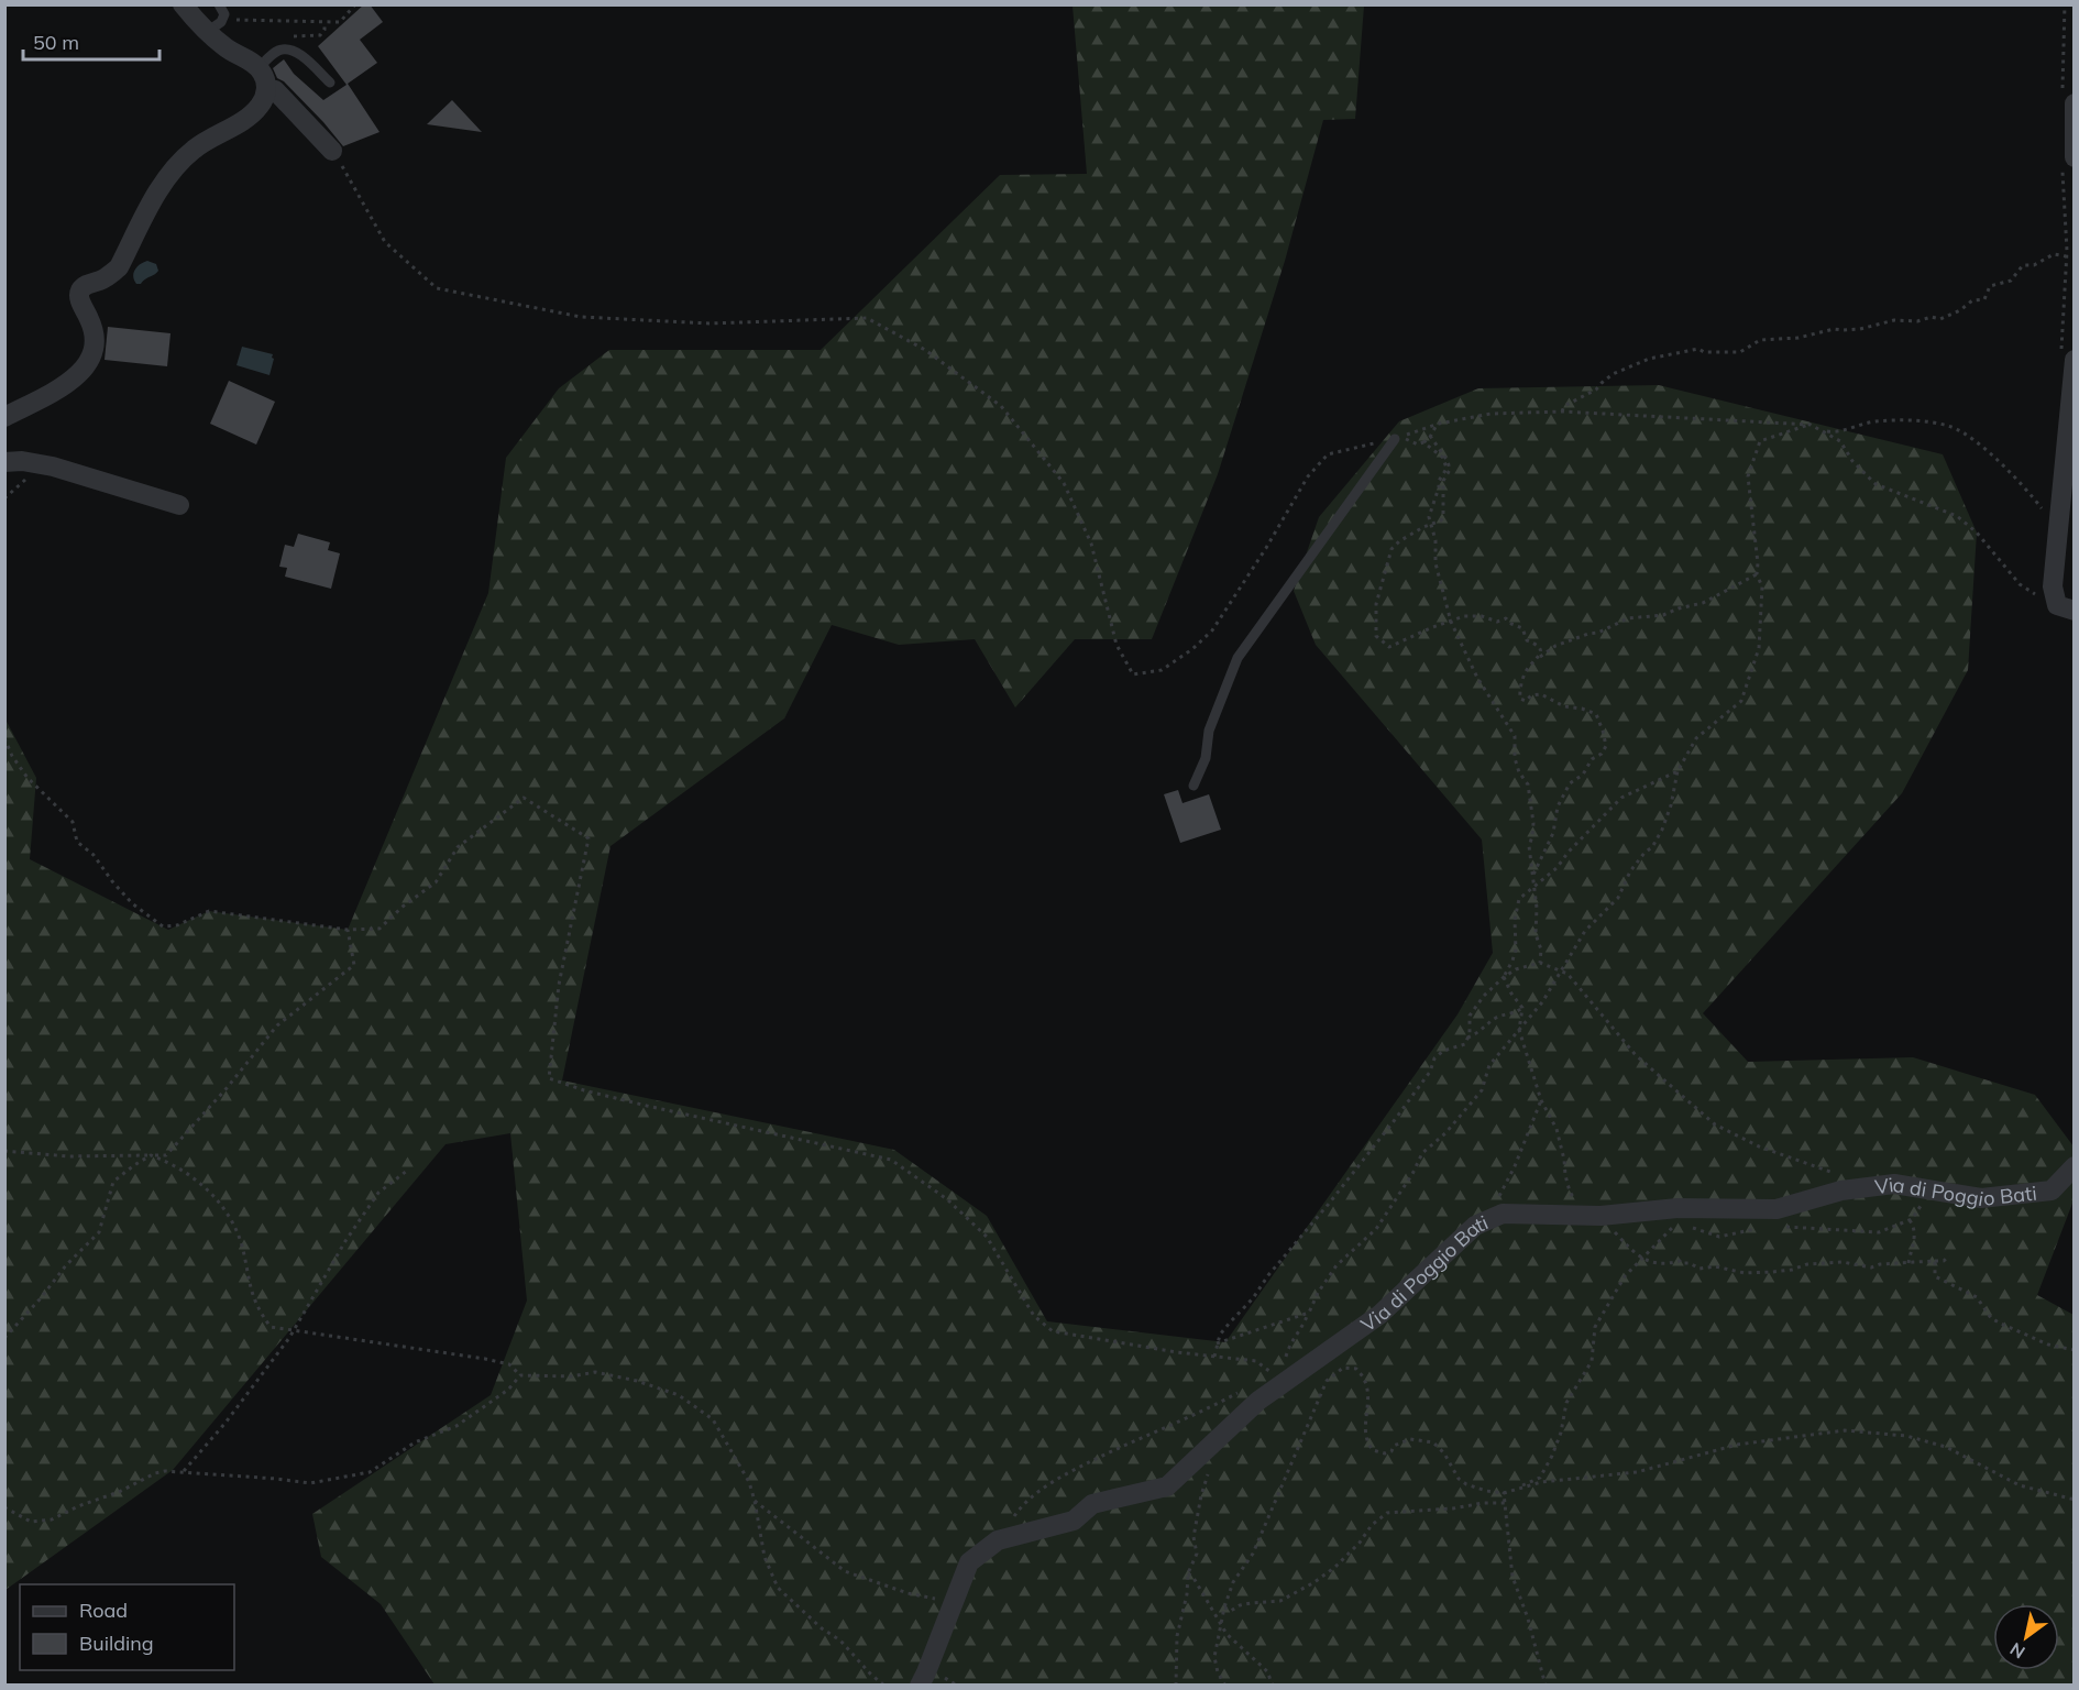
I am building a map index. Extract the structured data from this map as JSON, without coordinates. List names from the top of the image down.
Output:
{
  "streets": {
    "street": ["Via di Poggio Bati"]
  },
  "legend": ["Road", "Building"],
  "scale_bar": "50 m",
  "north": "bottom left"
}
